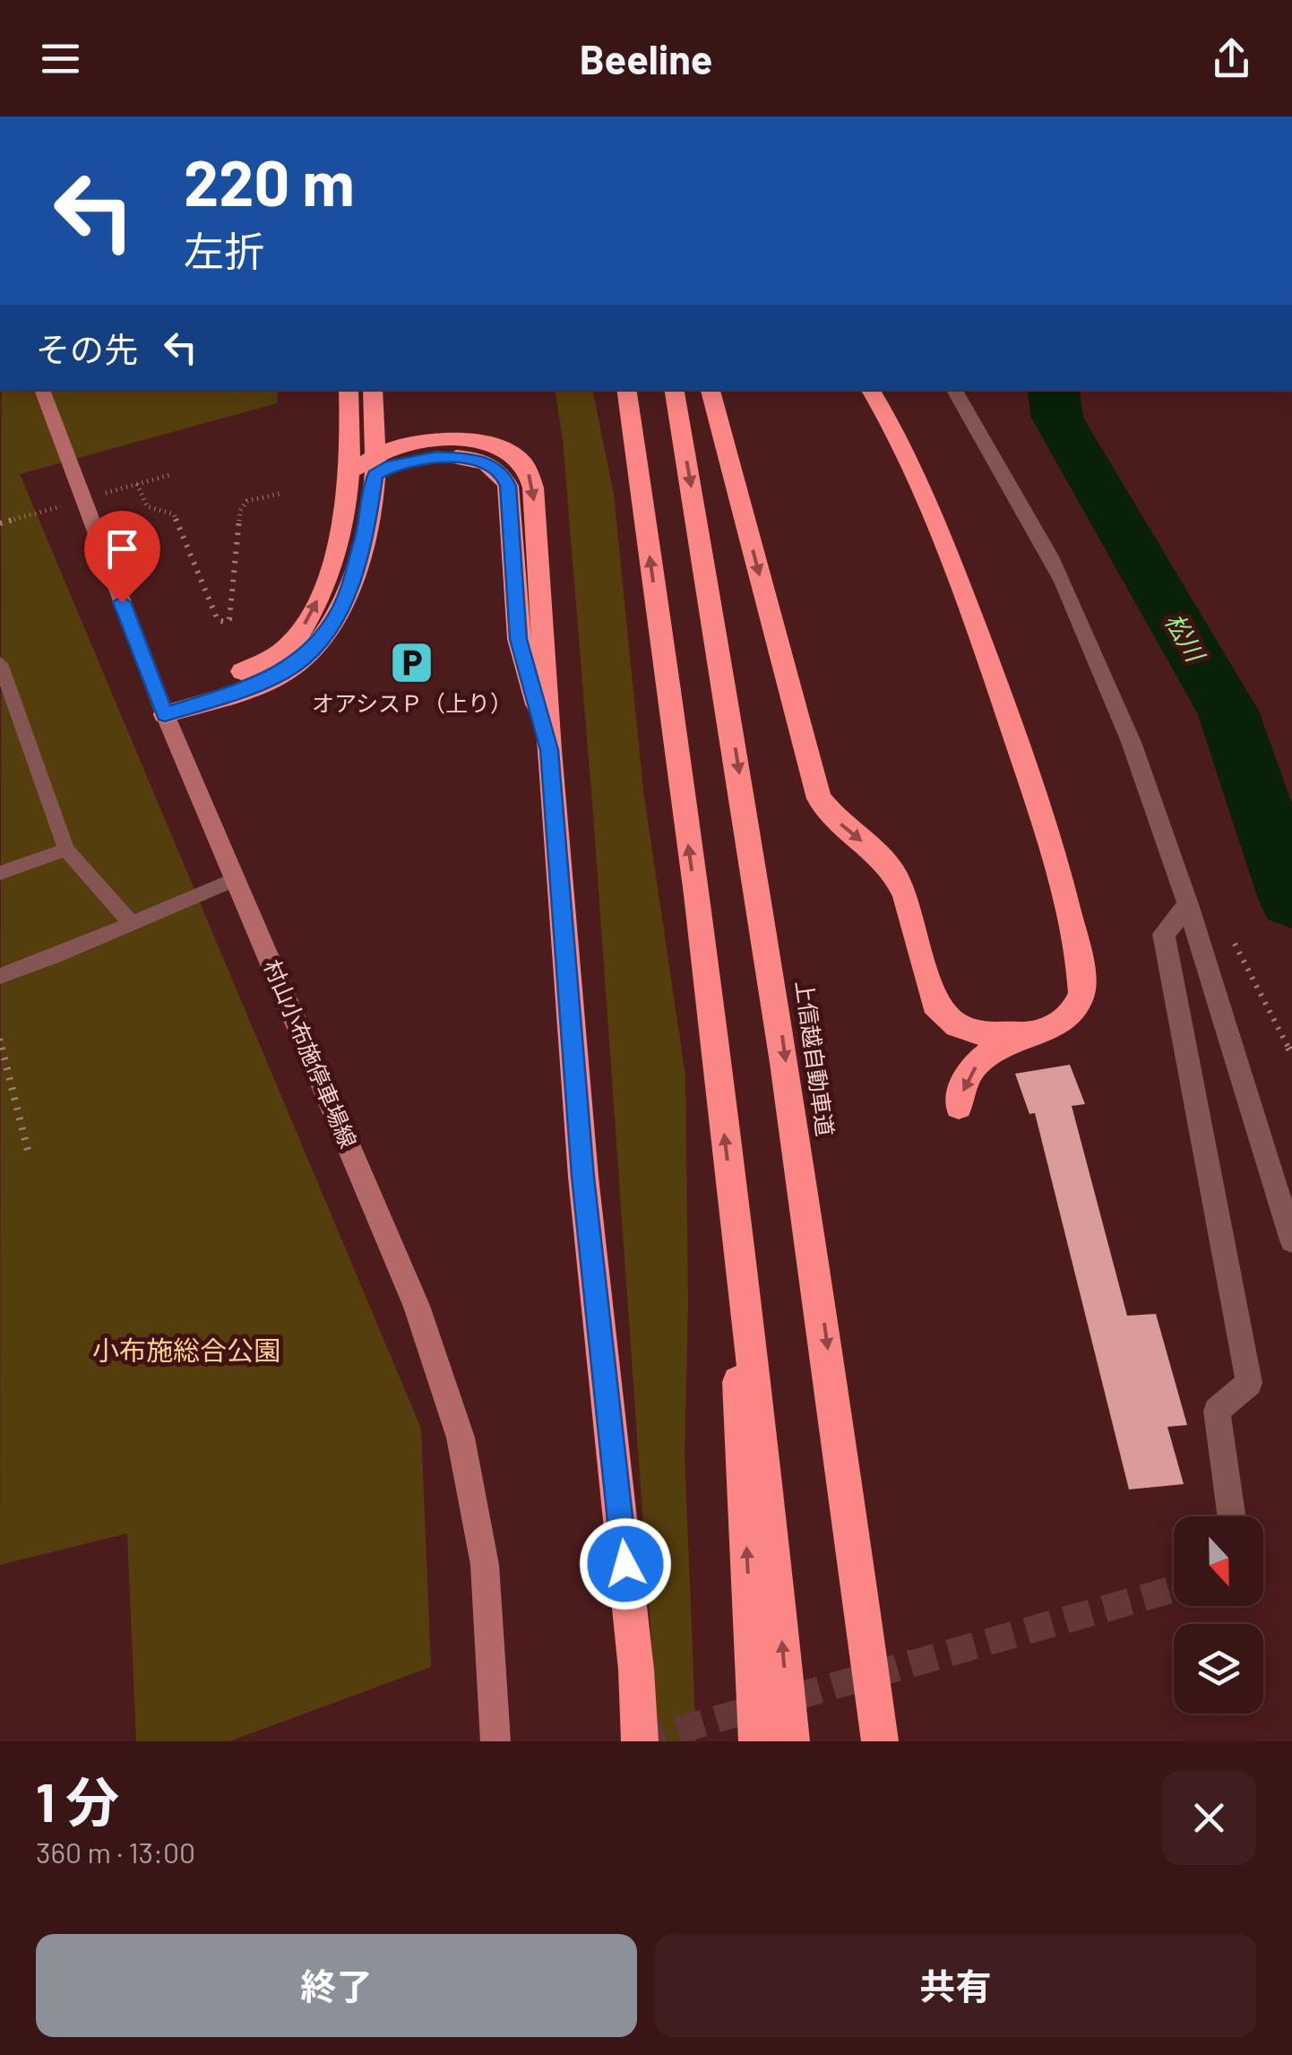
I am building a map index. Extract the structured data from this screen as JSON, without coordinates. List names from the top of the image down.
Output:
{
  "streets": {
    "highway": ["上信越自動車道"],
    "main road": ["村山小布施停車場線"]
  },
  "water": ["松川"],
  "parks": ["小布施総合公園"],
  "places": {
    "parking": ["オアシスＰ（上り）"]
  },
  "north": "bottom",
  "page": {
    "header": "Beeline",
    "turn": ["220 m", "左折"],
    "then": "その先",
    "heading": ["1 分", "360 m · 13:00"],
    "buttons": ["終了", "共有"]
  }
}
